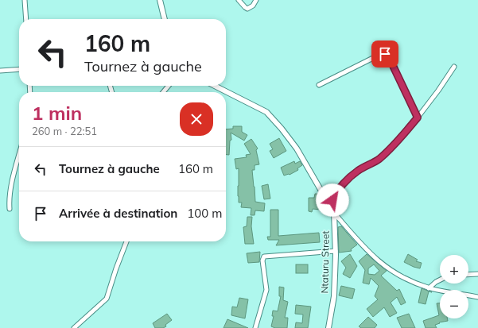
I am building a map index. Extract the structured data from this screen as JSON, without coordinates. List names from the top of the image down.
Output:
{
  "streets": {
    "street": ["Ntaturu Street"]
  },
  "page": {
    "turn": ["160 m", "Tournez à gauche"],
    "heading": ["1 min", "260 m · 22:51"],
    "list": [
      {
        "name": "Tournez à gauche",
        "value": "160 m"
      },
      {
        "name": "Arrivée à destination",
        "value": "100 m"
      }
    ],
    "map_buttons": ["+", "−"]
  }
}
